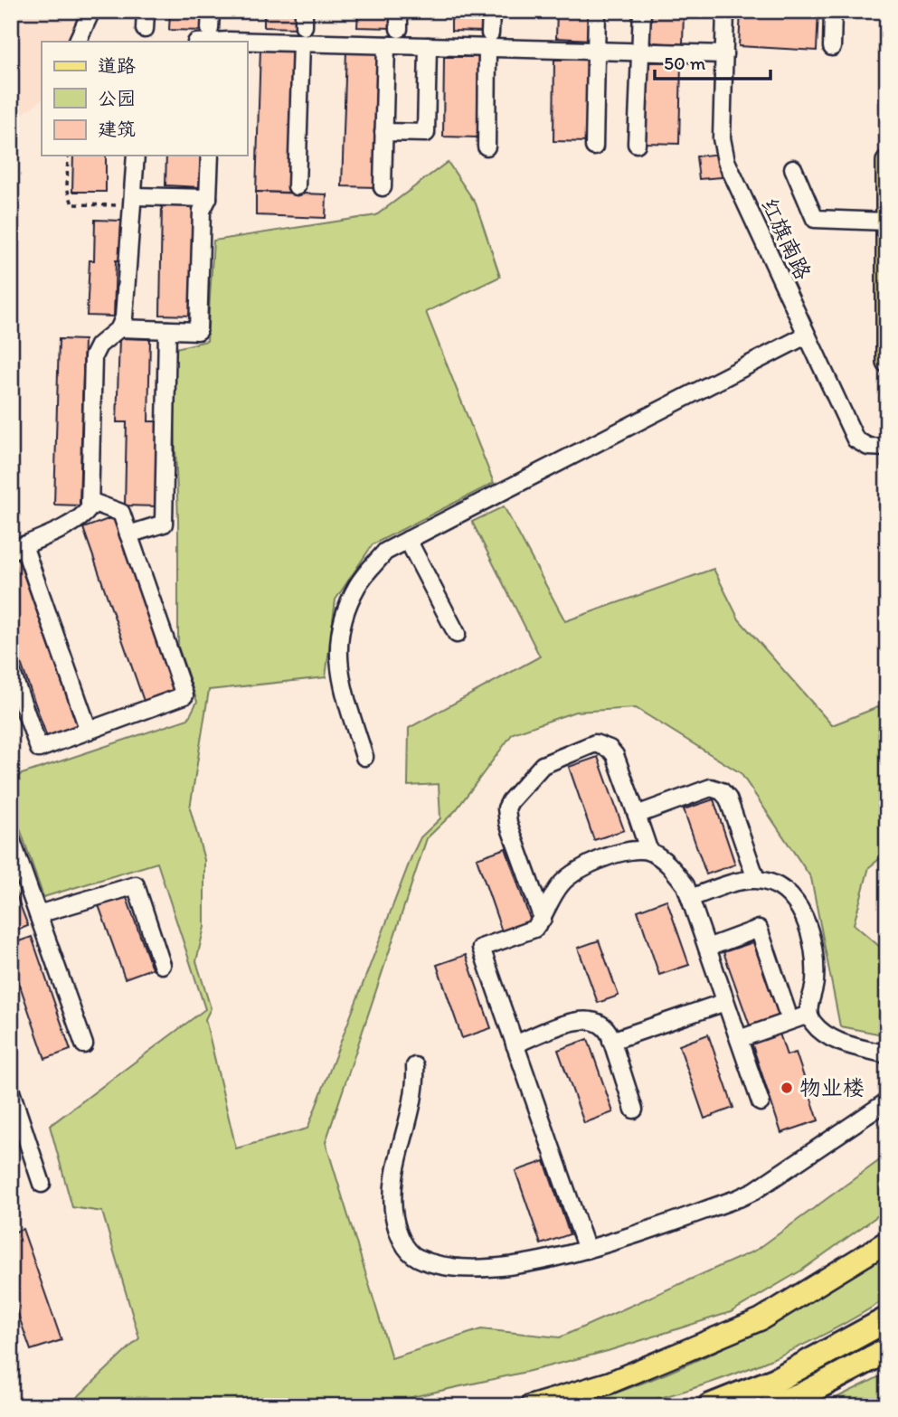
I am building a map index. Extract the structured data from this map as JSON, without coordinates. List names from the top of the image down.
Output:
{
  "streets": {
    "street": ["红旗南路"]
  },
  "places": ["物业楼"],
  "legend": ["道路", "公园", "建筑"],
  "scale_bar": "50 m"
}
